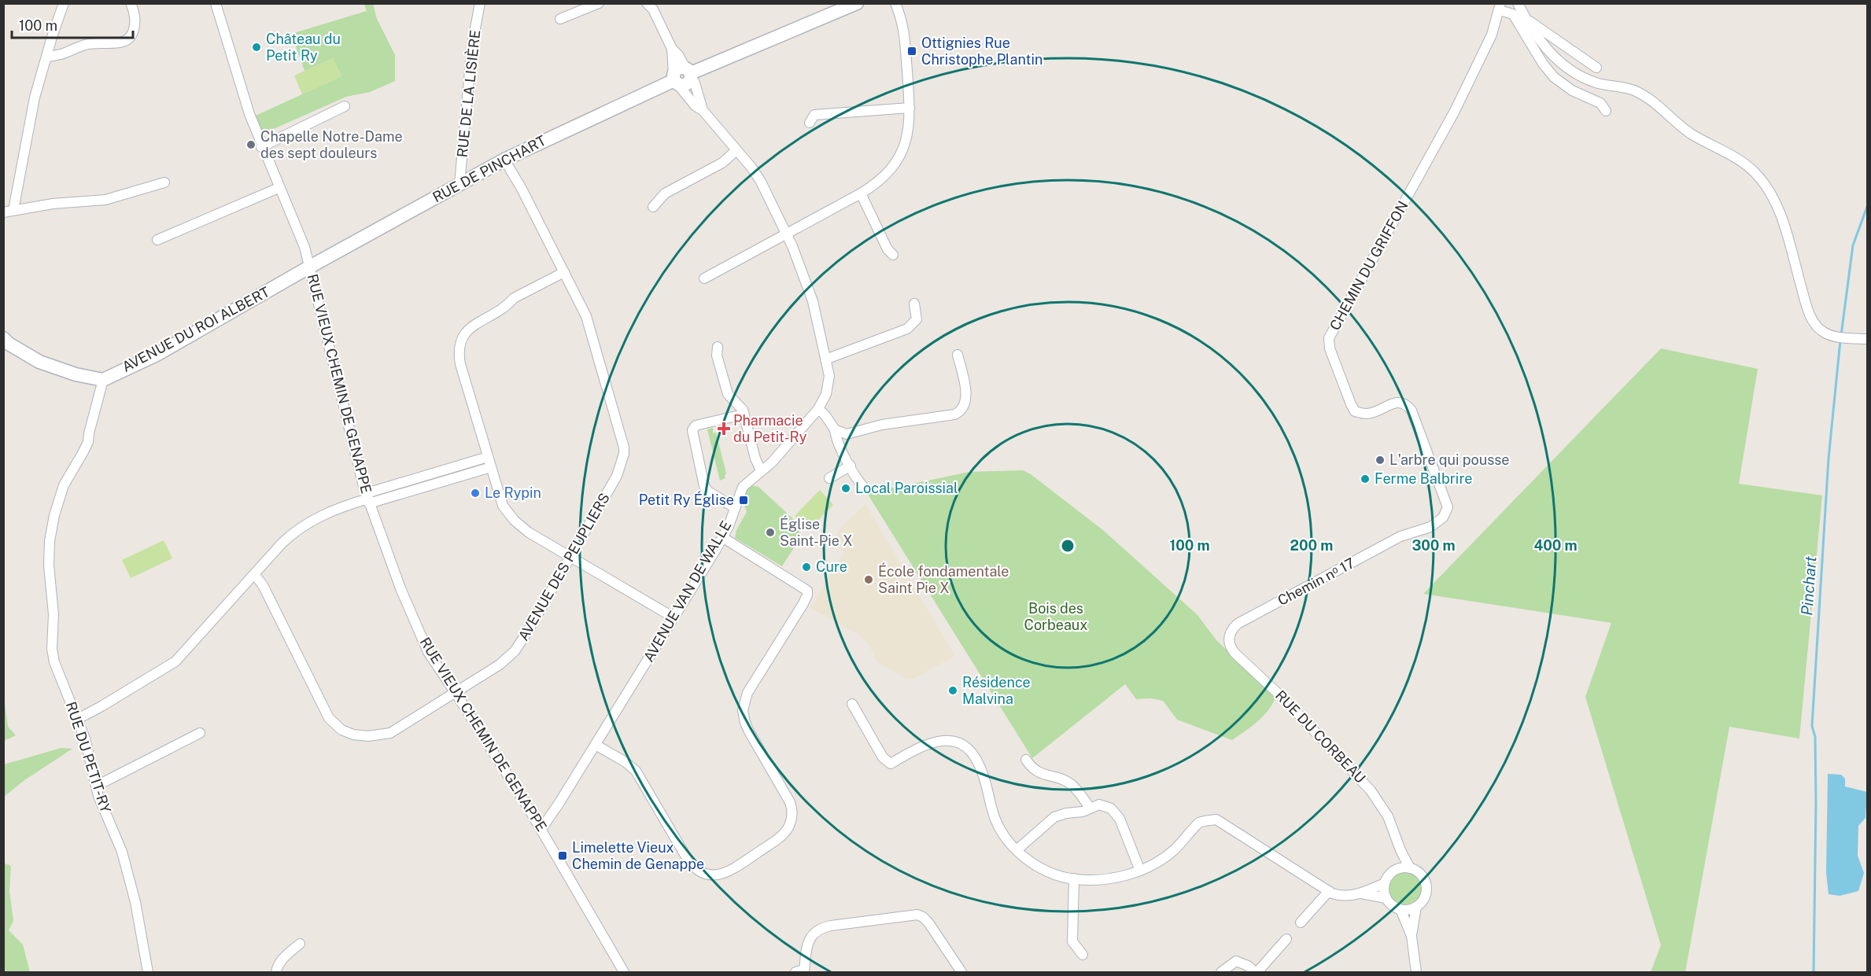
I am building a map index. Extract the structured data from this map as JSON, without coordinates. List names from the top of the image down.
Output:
{
  "streets": {
    "main road": ["RUE DE PINCHART", "AVENUE DU ROI ALBERT"],
    "street": [
      "RUE DE LA LISIÈRE",
      "CHEMIN DU GRIFFON",
      "RUE VIEUX CHEMIN DE GENAPPE",
      "AVENUE DES PEUPLIERS",
      "Chemin nᵒ 17",
      "AVENUE VAN DE WALLE",
      "RUE DU CORBEAU",
      "RUE DU PETIT-RY"
    ]
  },
  "crossings": [
    ["RUE DE LA LISIÈRE", "RUE DE PINCHART"],
    ["RUE DE PINCHART", "AVENUE DU ROI ALBERT"],
    ["RUE DE PINCHART", "RUE VIEUX CHEMIN DE GENAPPE"],
    ["RUE DE PINCHART", "AVENUE DES PEUPLIERS"],
    ["RUE DE PINCHART", "AVENUE VAN DE WALLE"],
    ["CHEMIN DU GRIFFON", "Chemin nᵒ 17"],
    ["AVENUE DU ROI ALBERT", "RUE VIEUX CHEMIN DE GENAPPE"],
    ["AVENUE DU ROI ALBERT", "RUE DU PETIT-RY"],
    ["RUE VIEUX CHEMIN DE GENAPPE", "AVENUE DES PEUPLIERS"],
    ["RUE VIEUX CHEMIN DE GENAPPE", "AVENUE VAN DE WALLE"],
    ["Chemin nᵒ 17", "RUE DU CORBEAU"]
  ],
  "water": ["Pinchart"],
  "parks": ["Bois des Corbeaux"],
  "places": {
    "other": [
      "Château du Petit Ry",
      "Chapelle Notre-Dame des sept douleurs",
      "L'arbre qui pousse",
      "Ferme Balbrire",
      "Local Paroissial",
      "Le Rypin",
      "Église Saint-Pie X",
      "Cure",
      "École fondamentale Saint Pie X",
      "Résidence Malvina"
    ],
    "transit": ["Ottignies Rue Christophe Plantin", "Petit Ry Église", "Limelette Vieux Chemin de Genappe"],
    "health": ["Pharmacie du Petit-Ry"]
  },
  "scale_bar": "100 m",
  "rings": [
    "100 m",
    "200 m",
    "300 m",
    "400 m"
  ]
}
